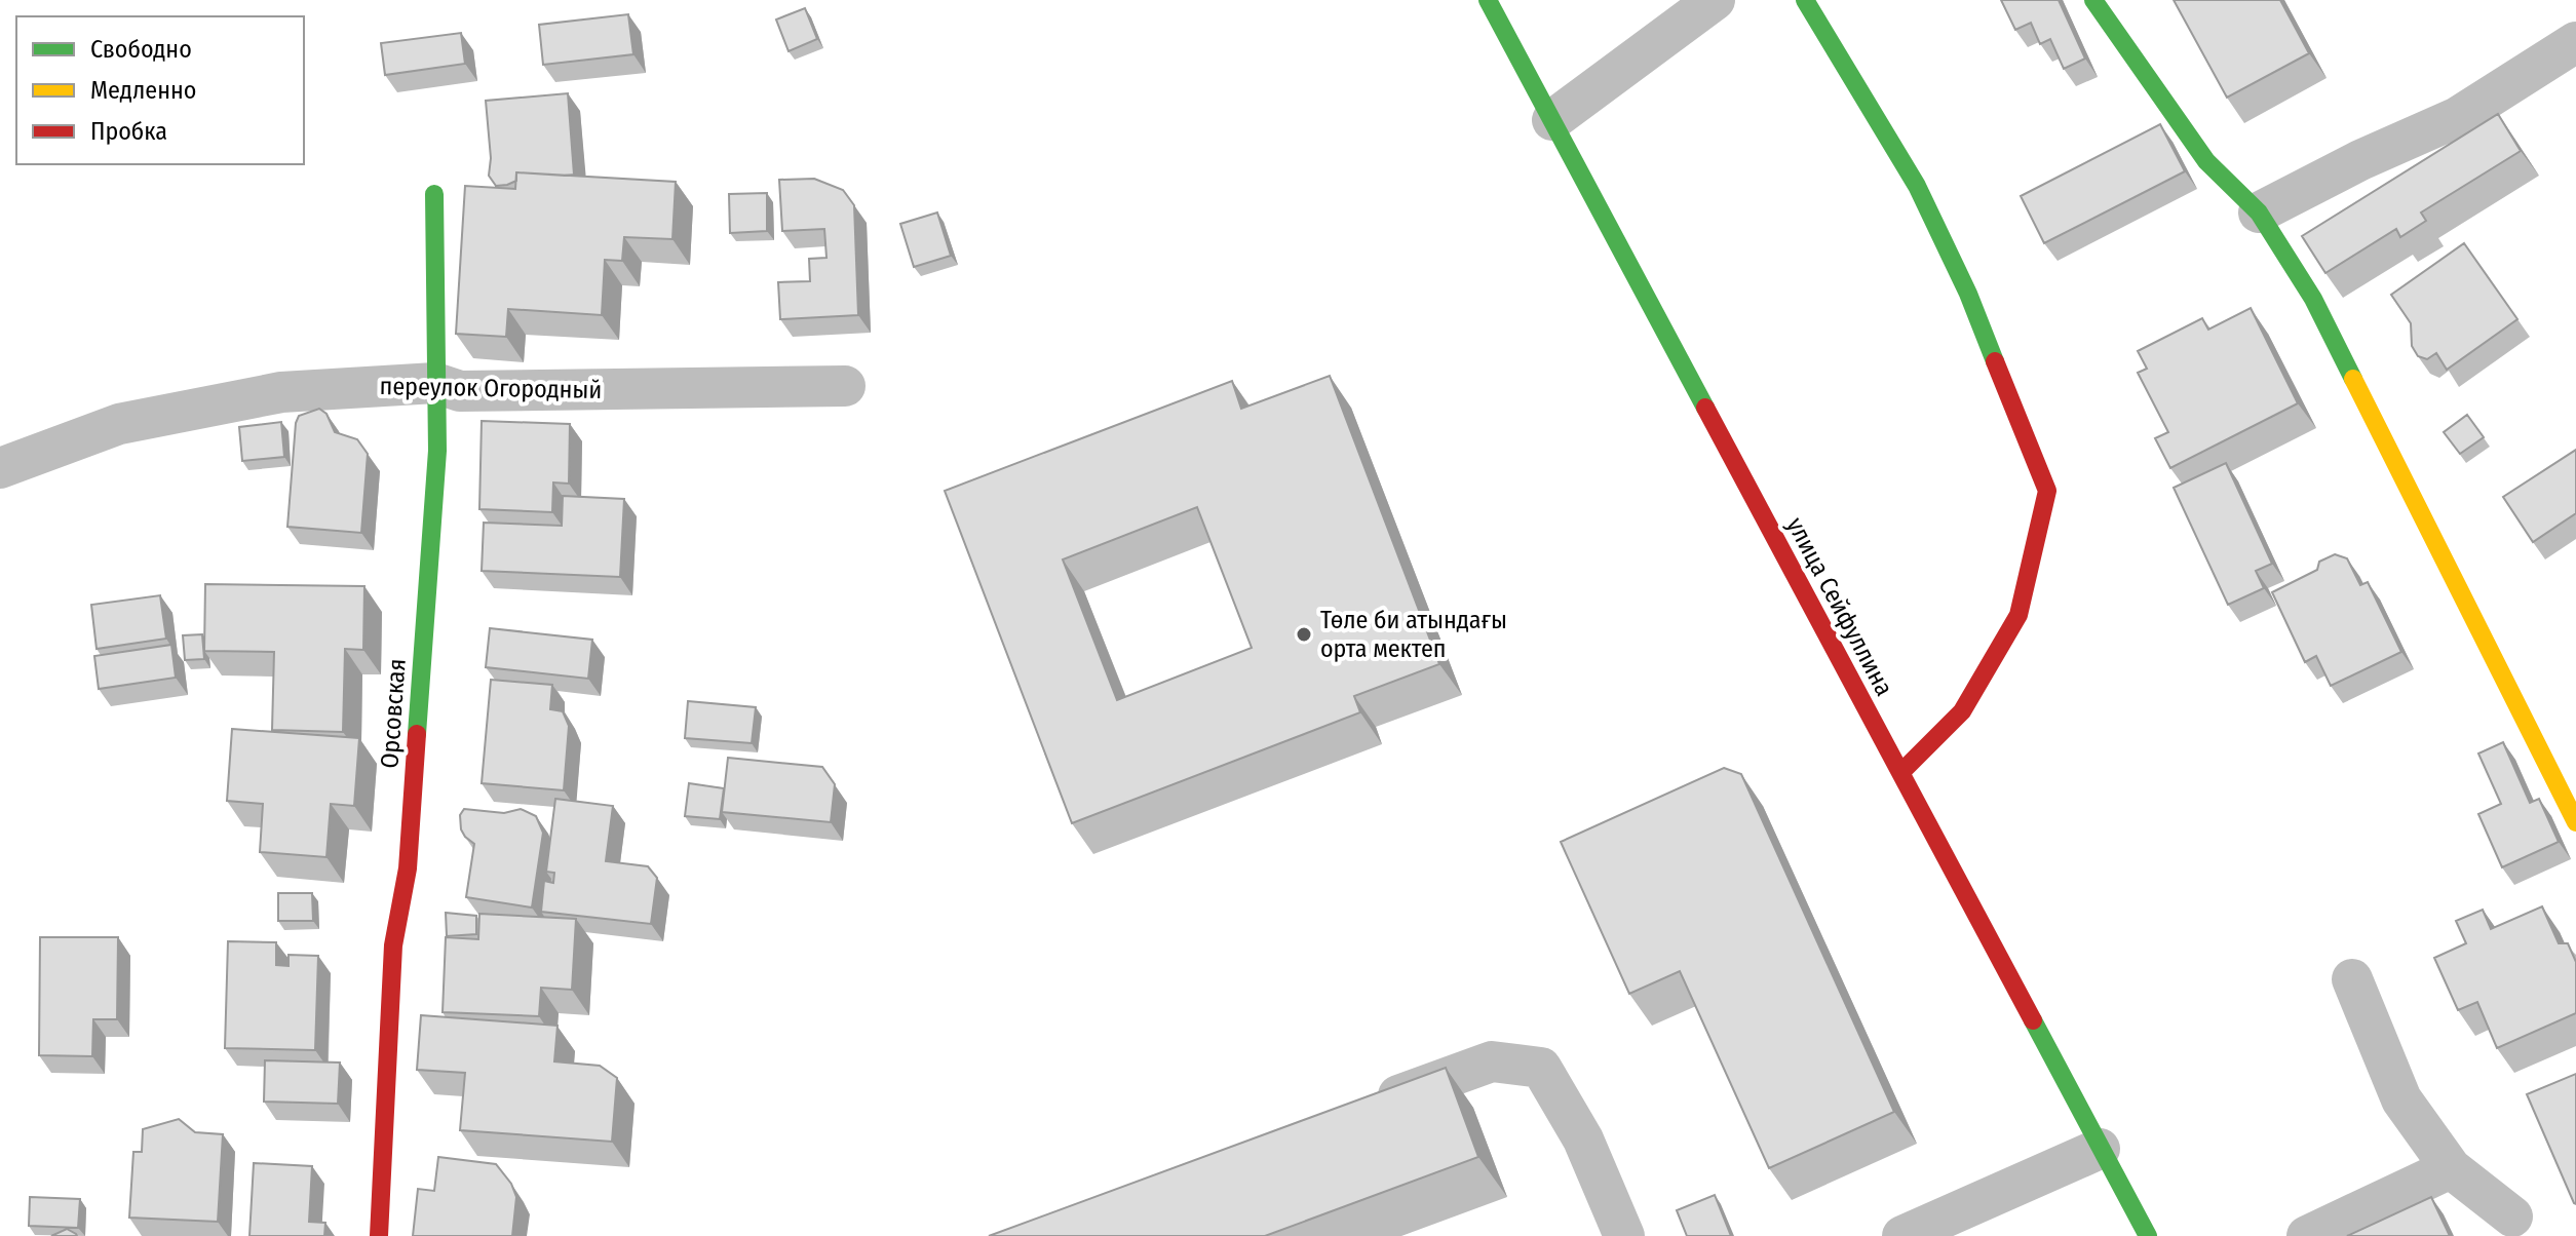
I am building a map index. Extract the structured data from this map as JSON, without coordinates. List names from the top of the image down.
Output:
{
  "streets": {
    "street": ["переулок Огородный", "улица Сейфуллина", "Орсовская"]
  },
  "crossings": [
    ["переулок Огородный", "Орсовская"]
  ],
  "places": ["Төле би атындағы орта мектеп"],
  "legend": ["Свободно", "Медленно", "Пробка"]
}
